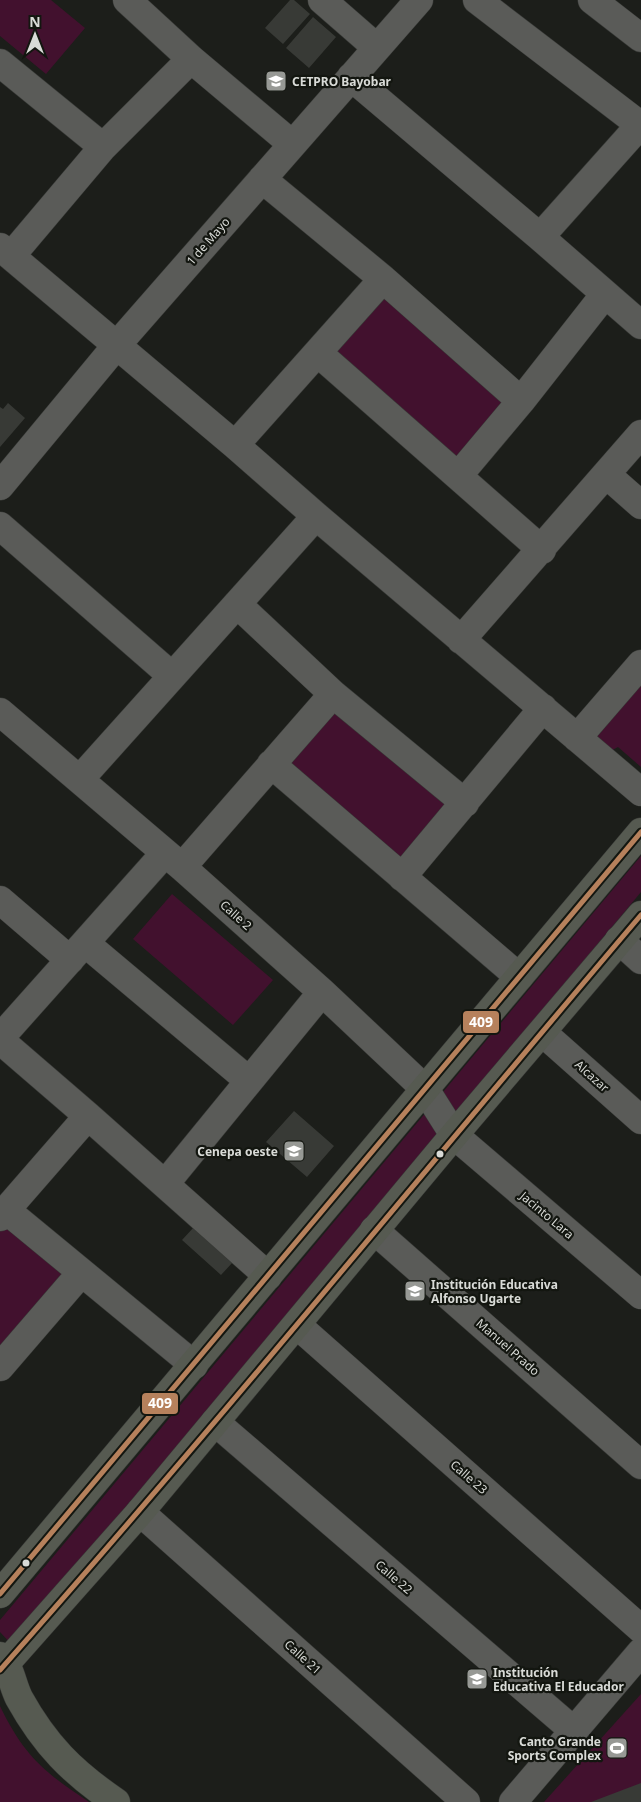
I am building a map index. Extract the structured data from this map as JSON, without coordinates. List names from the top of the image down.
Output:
{
  "streets": {
    "street": [
      "1 de Mayo",
      "Calle 2",
      "Alcazar",
      "Jacinto Lara",
      "Manuel Prado",
      "Calle 23",
      "Calle 22",
      "Calle 21"
    ]
  },
  "crossings": [
    ["Calle 2", "Jacinto Lara"]
  ],
  "places": {
    "school or university": [
      "CETPRO Bayobar",
      "Cenepa oeste",
      "Institución Educativa Alfonso Ugarte",
      "Institución Educativa El Educador"
    ],
    "sports": ["Canto Grande Sports Complex"]
  },
  "lines": ["transit line 409"],
  "north": "top"
}
